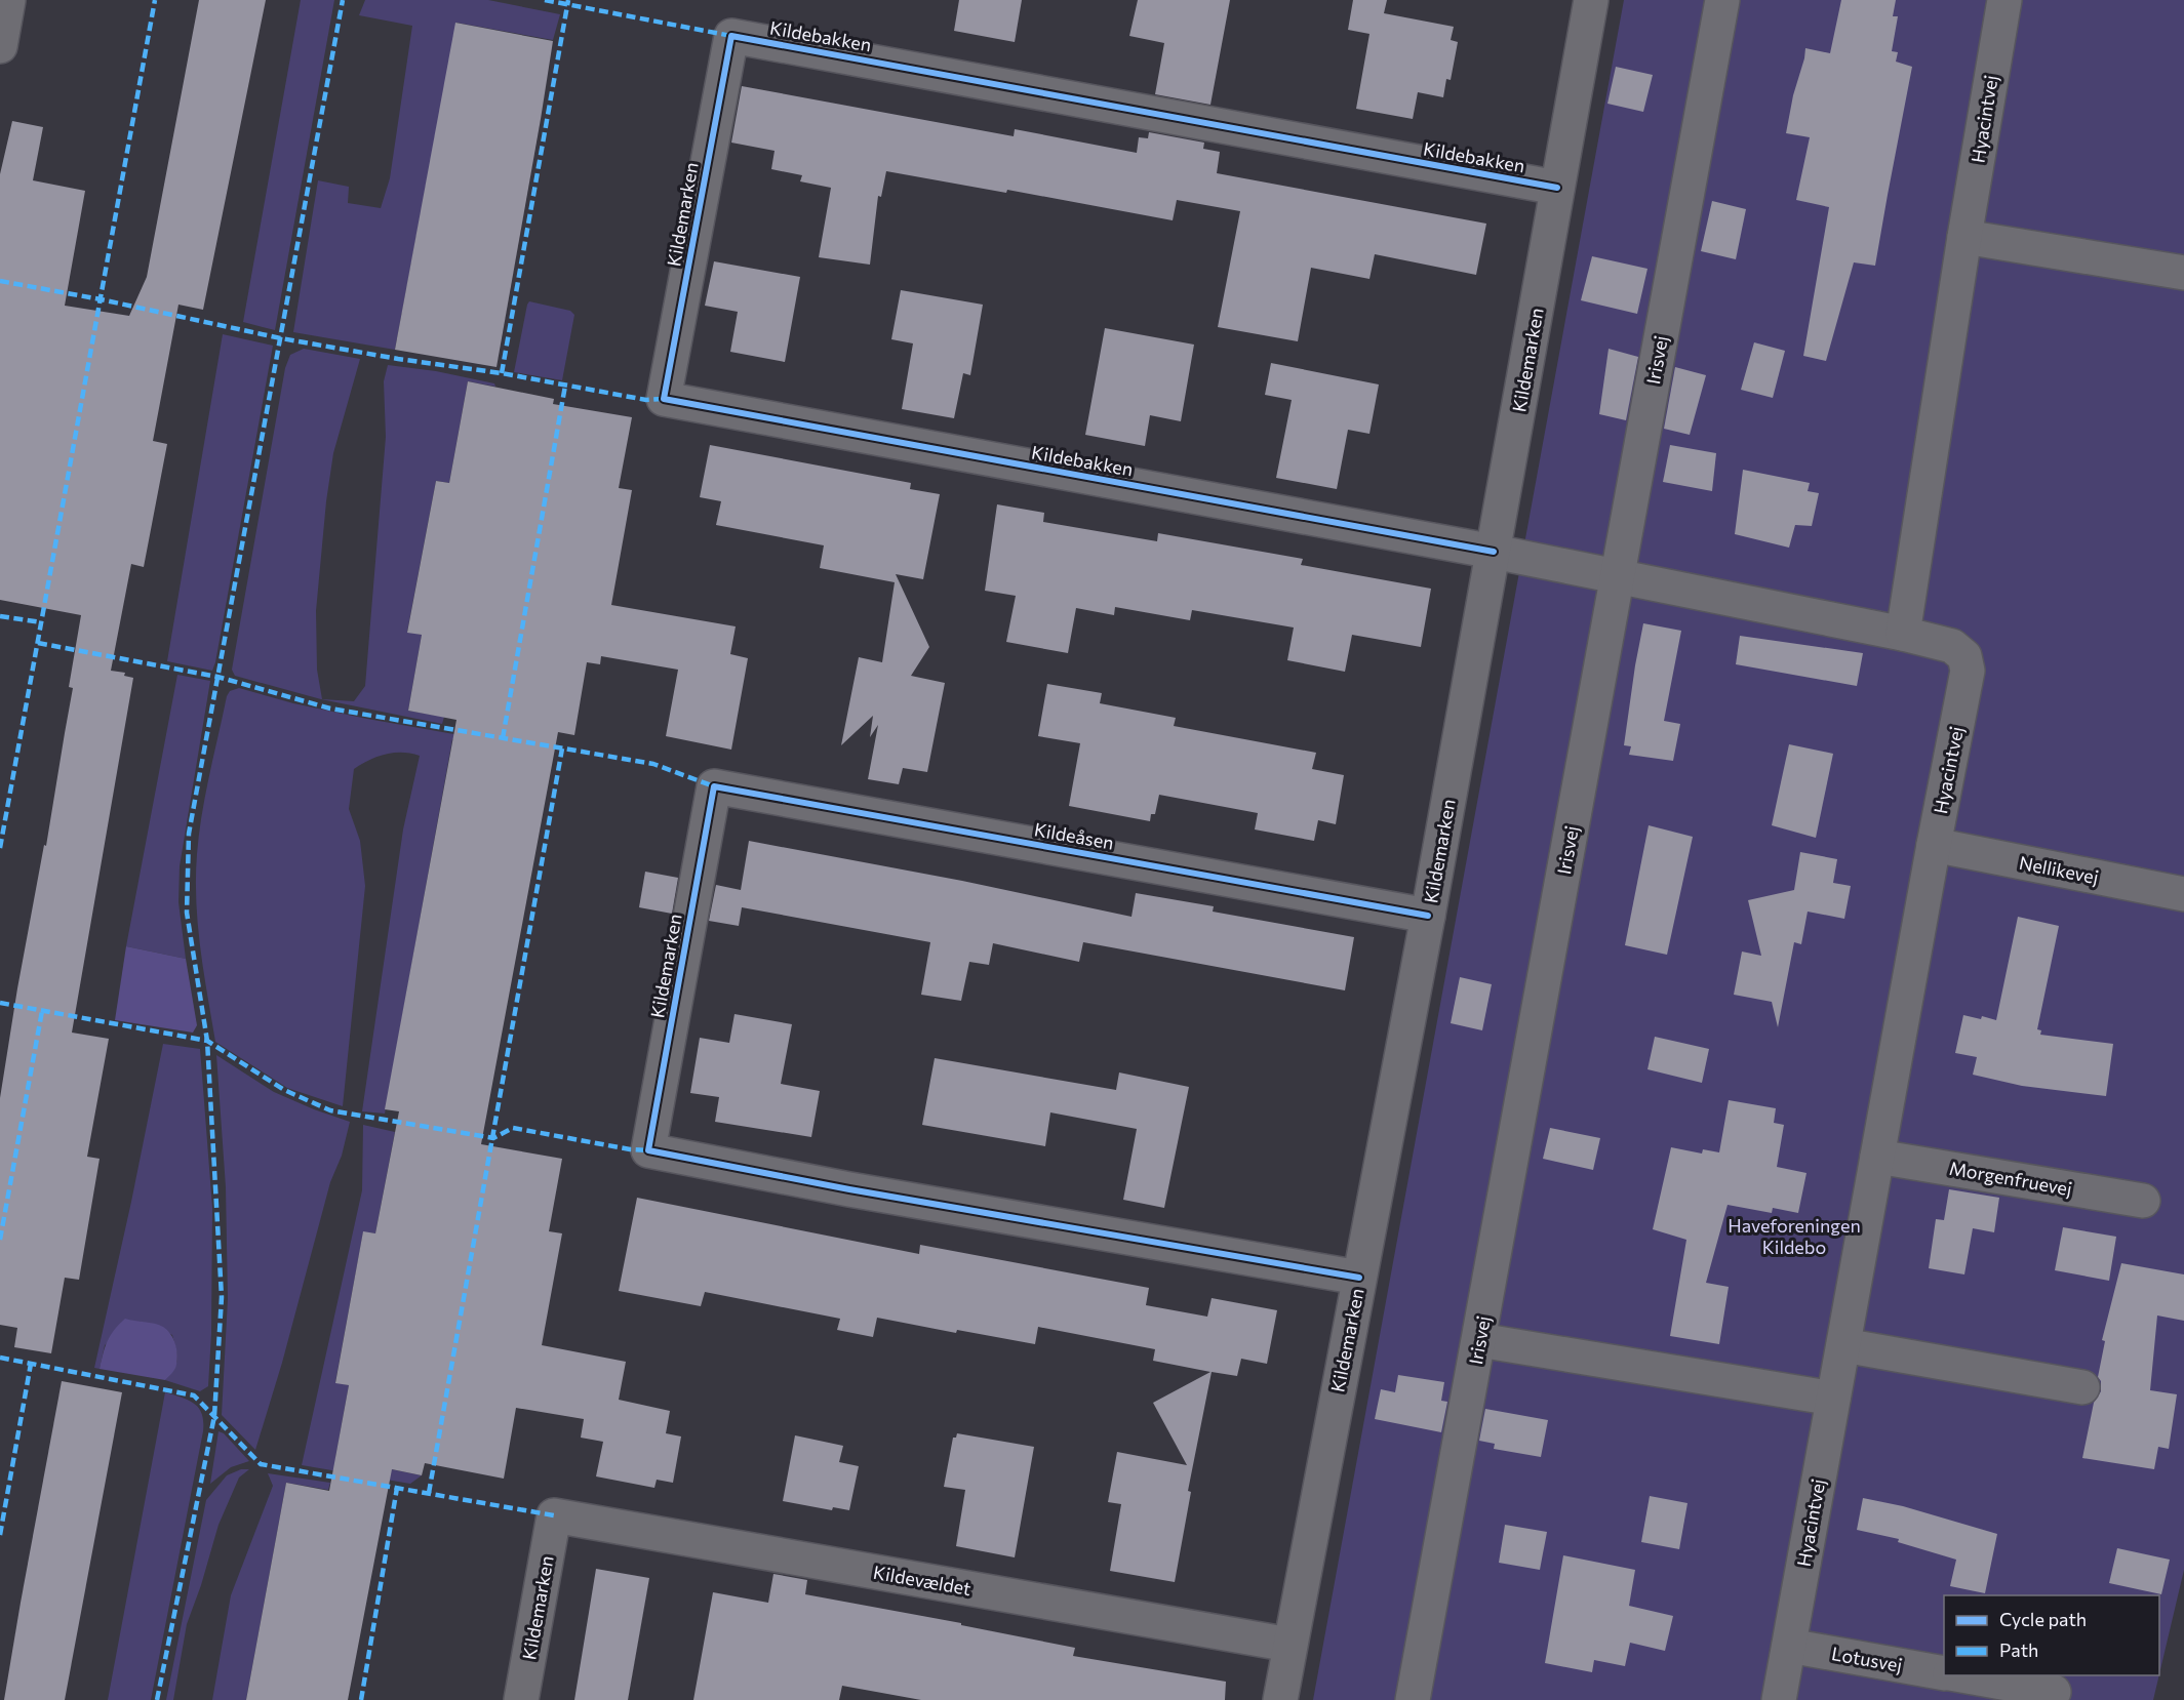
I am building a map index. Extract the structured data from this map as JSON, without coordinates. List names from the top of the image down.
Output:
{
  "streets": {
    "street": [
      "Kildebakken",
      "Hyacintvej",
      "Kildemarken",
      "Irisvej",
      "Kildeåsen",
      "Nellikevej",
      "Morgenfruevej",
      "Kildevældet",
      "Lotusvej"
    ]
  },
  "crossings": [
    ["Kildebakken", "Hyacintvej"],
    ["Kildebakken", "Kildemarken"],
    ["Kildebakken", "Irisvej"],
    ["Hyacintvej", "Nellikevej"],
    ["Hyacintvej", "Morgenfruevej"],
    ["Hyacintvej", "Lotusvej"],
    ["Kildemarken", "Kildeåsen"],
    ["Kildemarken", "Kildevældet"]
  ],
  "parks": ["Haveforeningen Kildebo"],
  "legend": ["Cycle path", "Path"]
}
